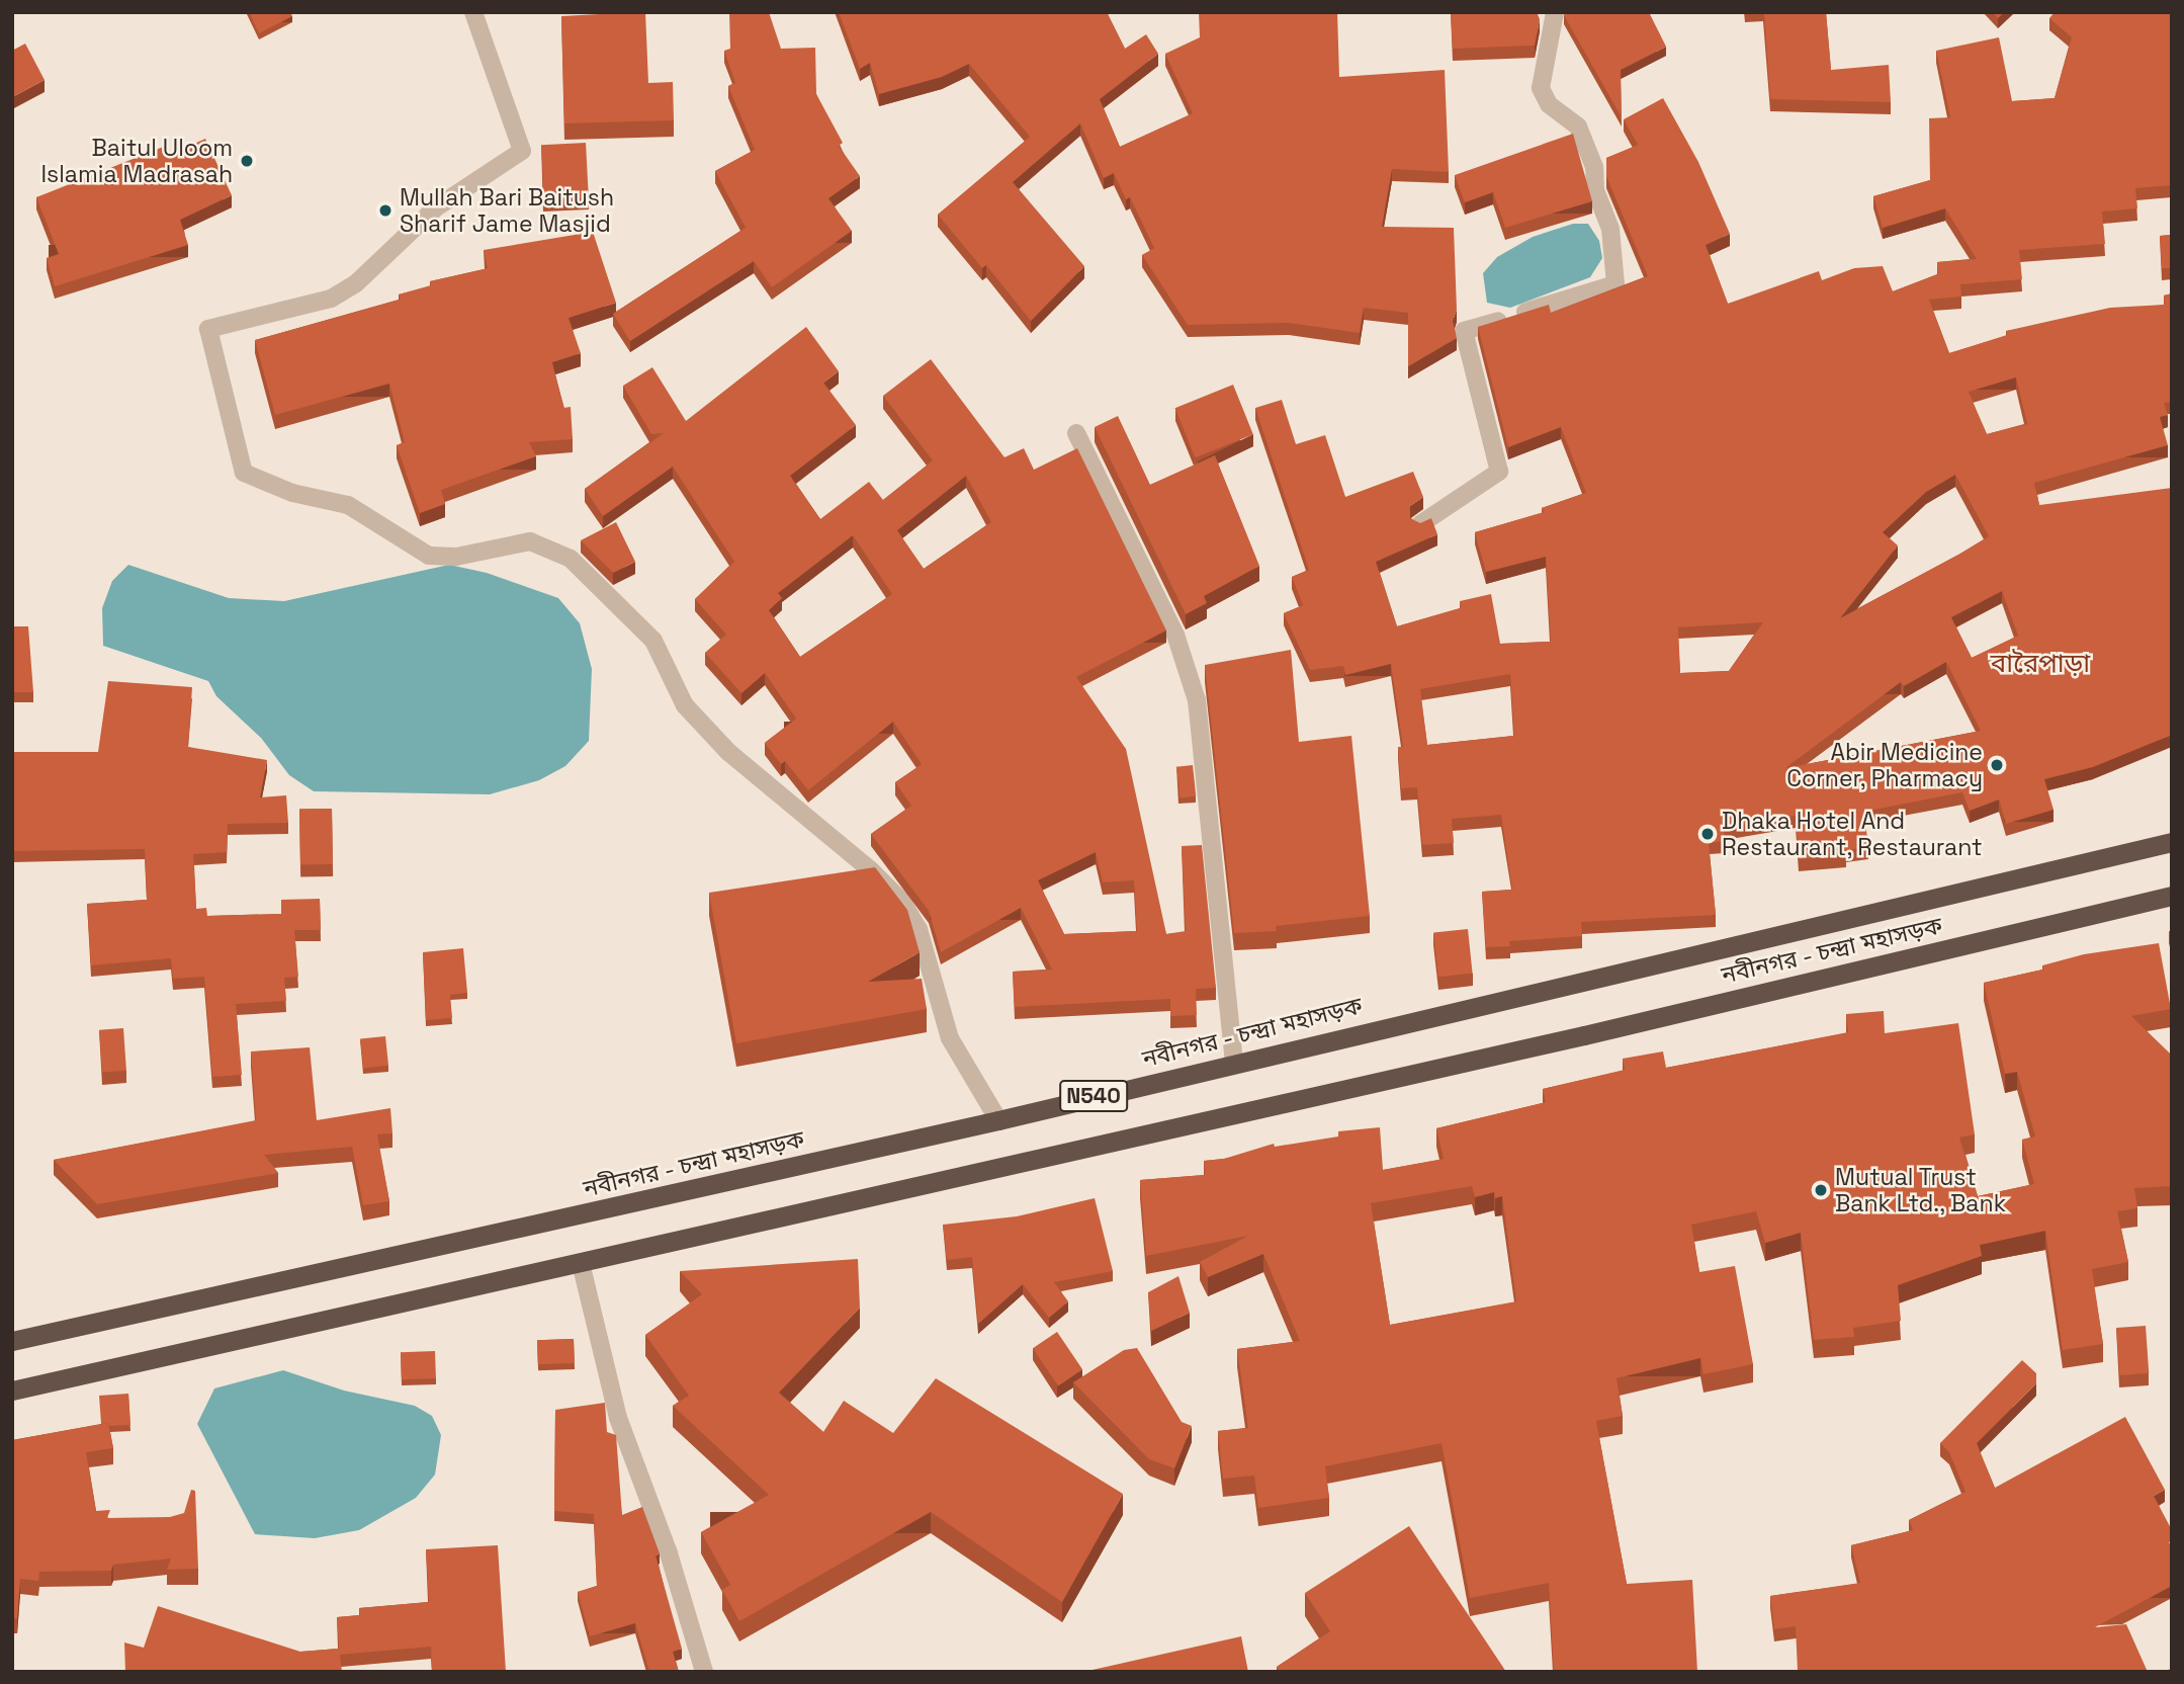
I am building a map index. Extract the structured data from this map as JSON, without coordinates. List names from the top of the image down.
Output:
{
  "streets": {
    "highway": ["নবীনগর - চন্দ্রা মহাসড়ক", "N540"]
  },
  "districts": ["বারৈপাড়া"],
  "places": [
    "Baitul Uloom Islamia Madrasah",
    "Mullah Bari Baitush Sharif Jame Masjid",
    "Abir Medicine Corner, Pharmacy",
    "Dhaka Hotel And Restaurant, Restaurant",
    "Mutual Trust Bank Ltd., Bank"
  ]
}
